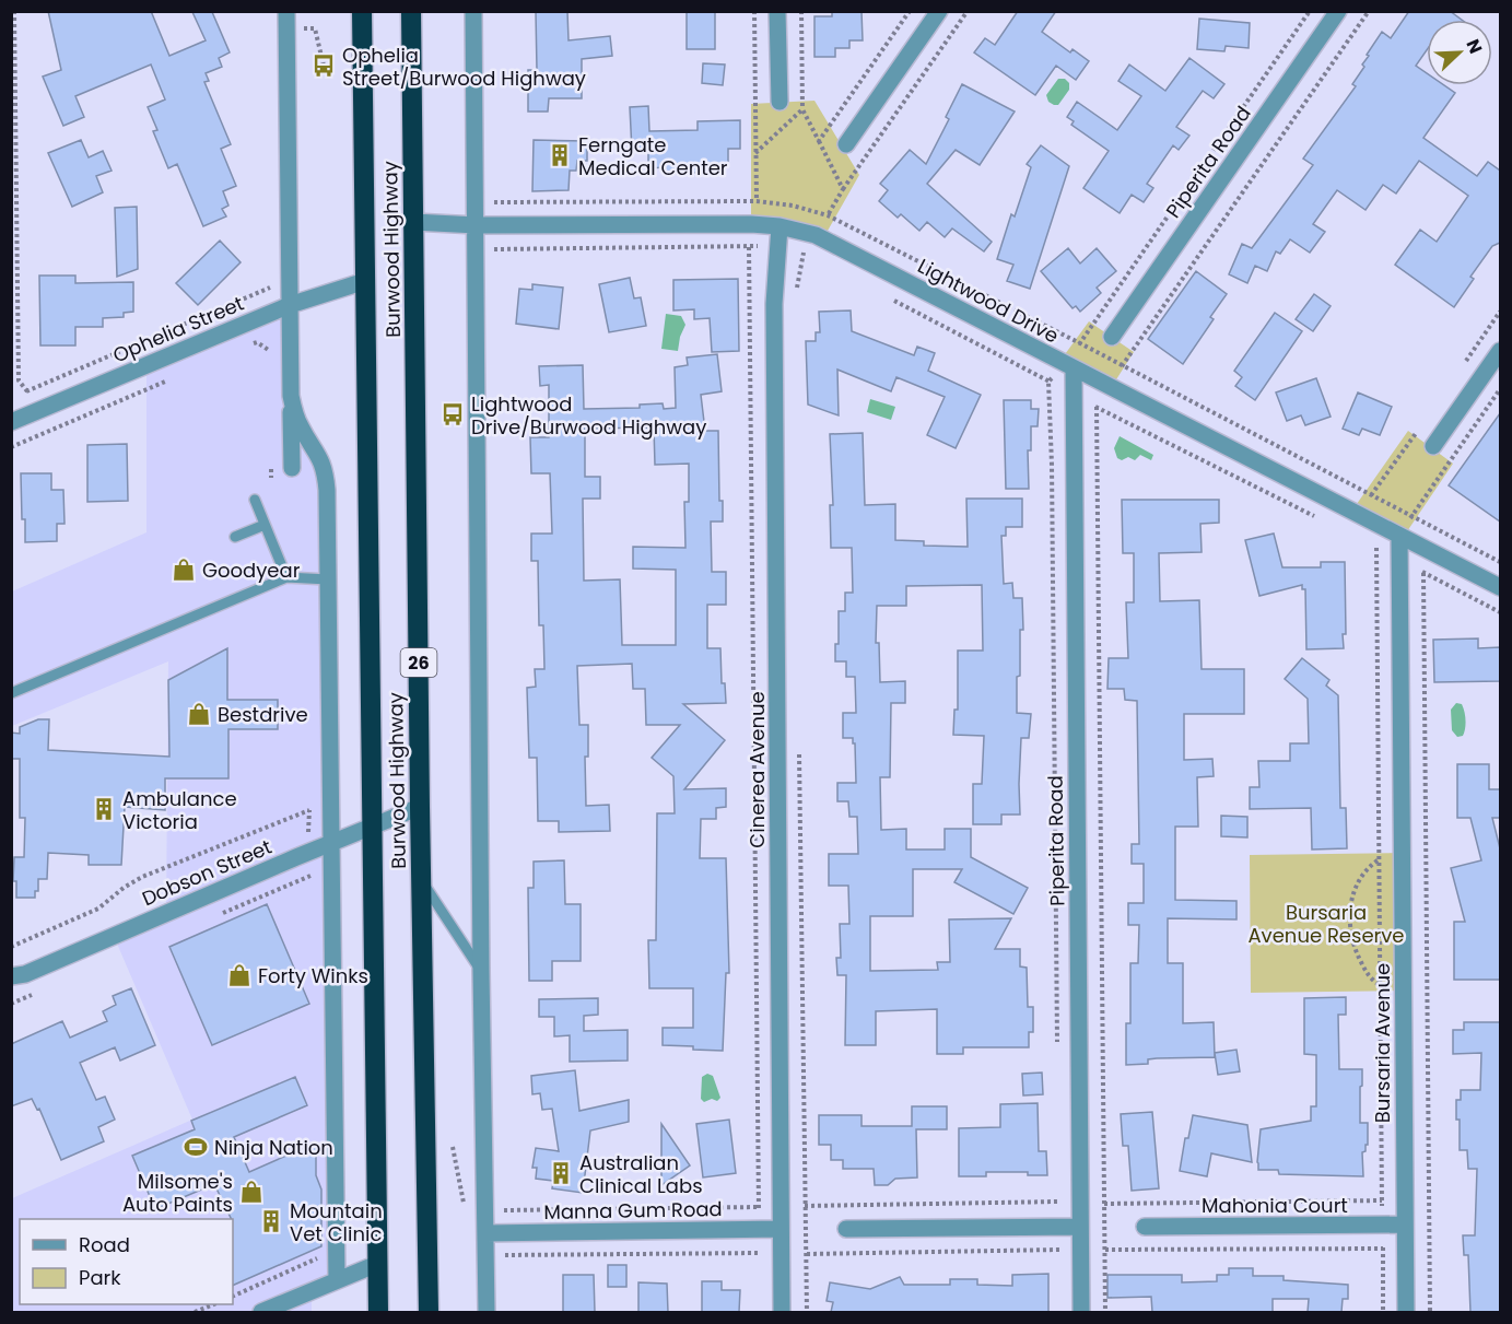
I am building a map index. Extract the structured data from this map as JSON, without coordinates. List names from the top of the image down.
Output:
{
  "streets": {
    "highway": ["Burwood Highway", "26"],
    "street": [
      "Piperita Road",
      "Lightwood Drive",
      "Ophelia Street",
      "Cinerea Avenue",
      "Dobson Street",
      "Bursaria Avenue",
      "Mahonia Court",
      "Manna Gum Road"
    ]
  },
  "crossings": [
    ["Piperita Road", "Lightwood Drive"],
    ["Burwood Highway", "Lightwood Drive"],
    ["Burwood Highway", "Ophelia Street"],
    ["Burwood Highway", "Dobson Street"],
    ["Lightwood Drive", "Cinerea Avenue"],
    ["Lightwood Drive", "Bursaria Avenue"],
    ["Cinerea Avenue", "Manna Gum Road"],
    ["Bursaria Avenue", "Mahonia Court"]
  ],
  "parks": ["Bursaria Avenue Reserve"],
  "places": {
    "bus stop": ["Ophelia Street/Burwood Highway", "Lightwood Drive/Burwood Highway"],
    "building": [
      "Ferngate Medical Center",
      "Ambulance Victoria",
      "Australian Clinical Labs",
      "Mountain Vet Clinic"
    ],
    "shop": [
      "Goodyear",
      "Bestdrive",
      "Forty Winks",
      "Milsome's Auto Paints"
    ],
    "sports": ["Ninja Nation"]
  },
  "legend": ["Road", "Park"],
  "north": "top right"
}
